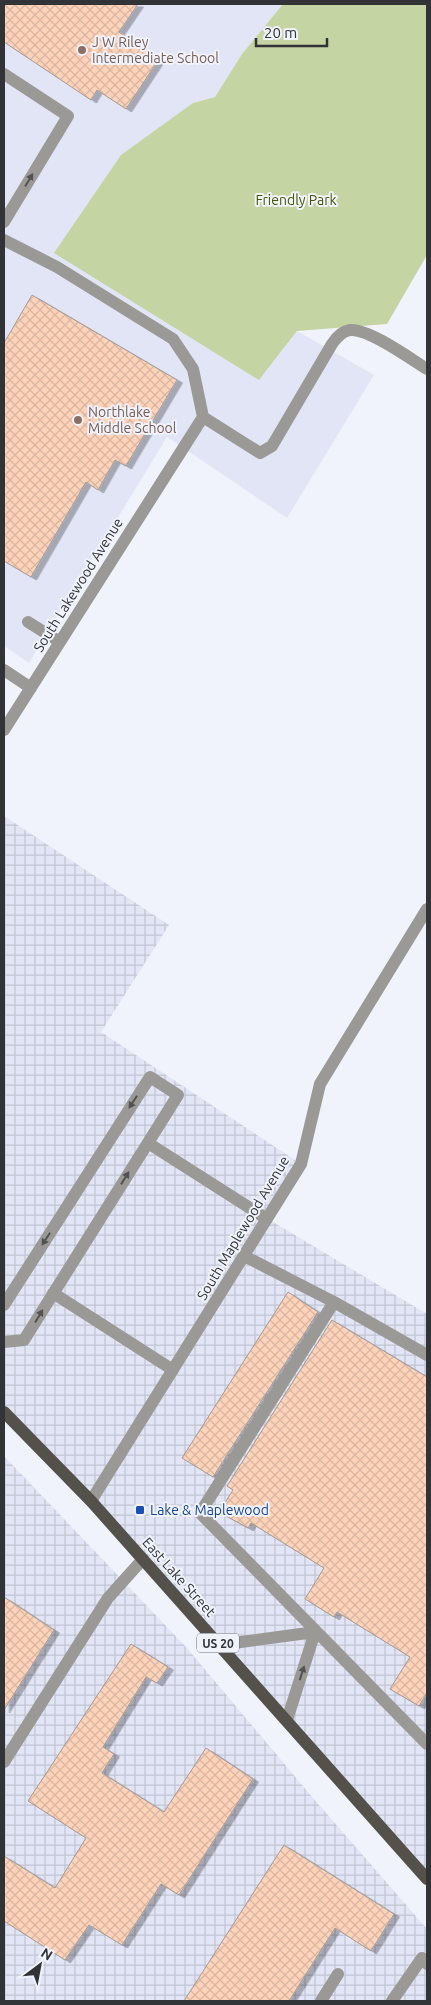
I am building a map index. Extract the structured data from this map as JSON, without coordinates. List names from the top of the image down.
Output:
{
  "streets": {
    "main road": ["East Lake Street", "US 20"],
    "street": ["South Lakewood Avenue", "South Maplewood Avenue"]
  },
  "crossings": [
    ["South Maplewood Avenue", "East Lake Street"]
  ],
  "parks": ["Friendly Park"],
  "places": {
    "other": ["J W Riley Intermediate School", "Northlake Middle School"],
    "transit": ["Lake & Maplewood"]
  },
  "scale_bar": "20 m",
  "north": "top right"
}
